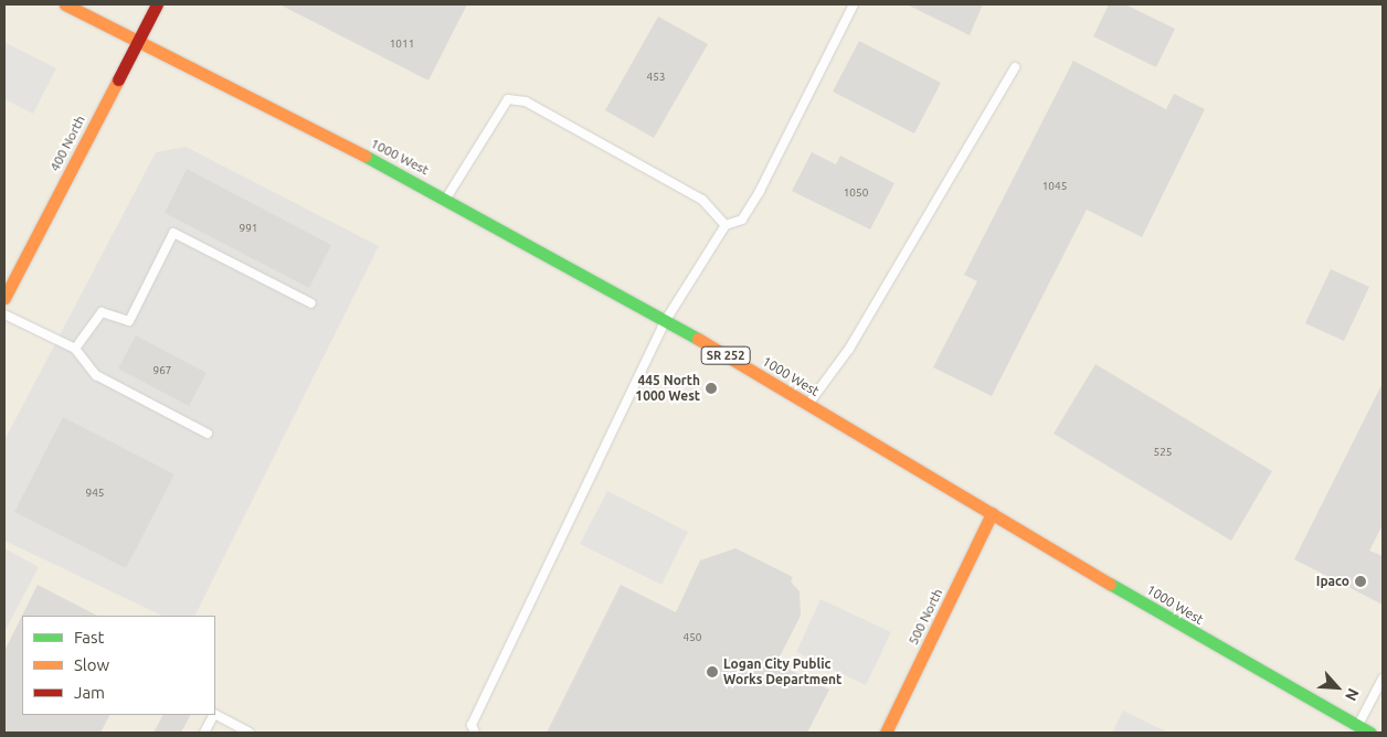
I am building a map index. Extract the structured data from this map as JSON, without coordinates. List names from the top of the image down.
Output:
{
  "streets": {
    "main road": [
      "400 North",
      "1000 West",
      "SR 252",
      "500 North"
    ]
  },
  "crossings": [
    ["400 North", "1000 West"],
    ["1000 West", "500 North"]
  ],
  "places": ["445 North 1000 West", "Ipaco", "Logan City Public Works Department"],
  "house_numbers": [
    "1011",
    "453",
    "1045",
    "1050",
    "991",
    "967",
    "525",
    "945",
    "450"
  ],
  "legend": ["Fast", "Slow", "Jam"],
  "north": "bottom right"
}
